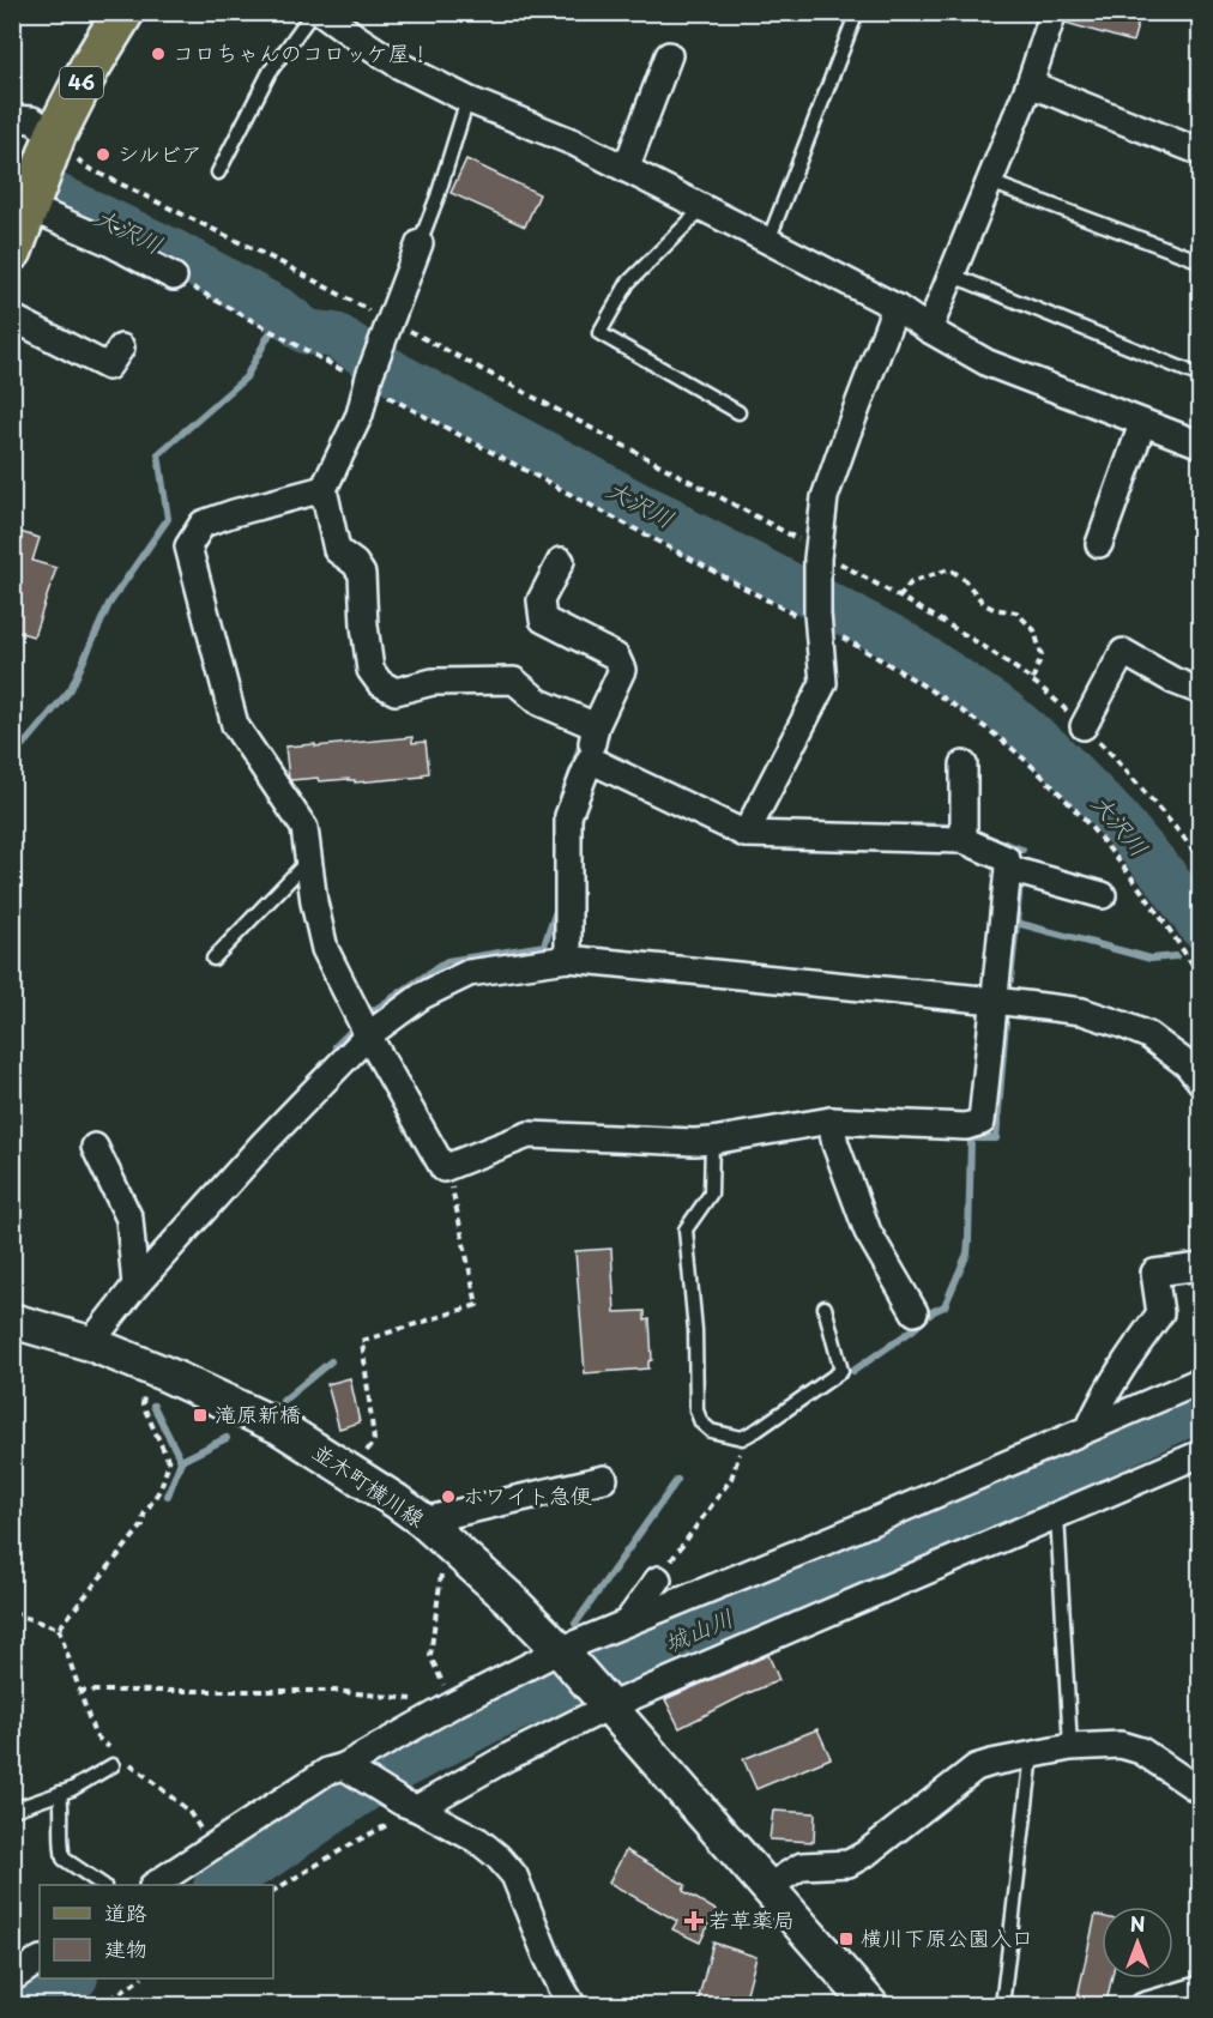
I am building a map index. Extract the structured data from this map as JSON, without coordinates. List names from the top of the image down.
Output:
{
  "streets": {
    "main road": ["46"],
    "street": ["並木町横川線"]
  },
  "water": ["大沢川", "城山川"],
  "places": {
    "other": ["コロちゃんのコロッケ屋！", "シルビア", "ホワイト急便"],
    "transit": ["滝原新橋", "横川下原公園入口"],
    "health": ["若草薬局"]
  },
  "legend": ["道路", "建物"],
  "north": "top"
}
